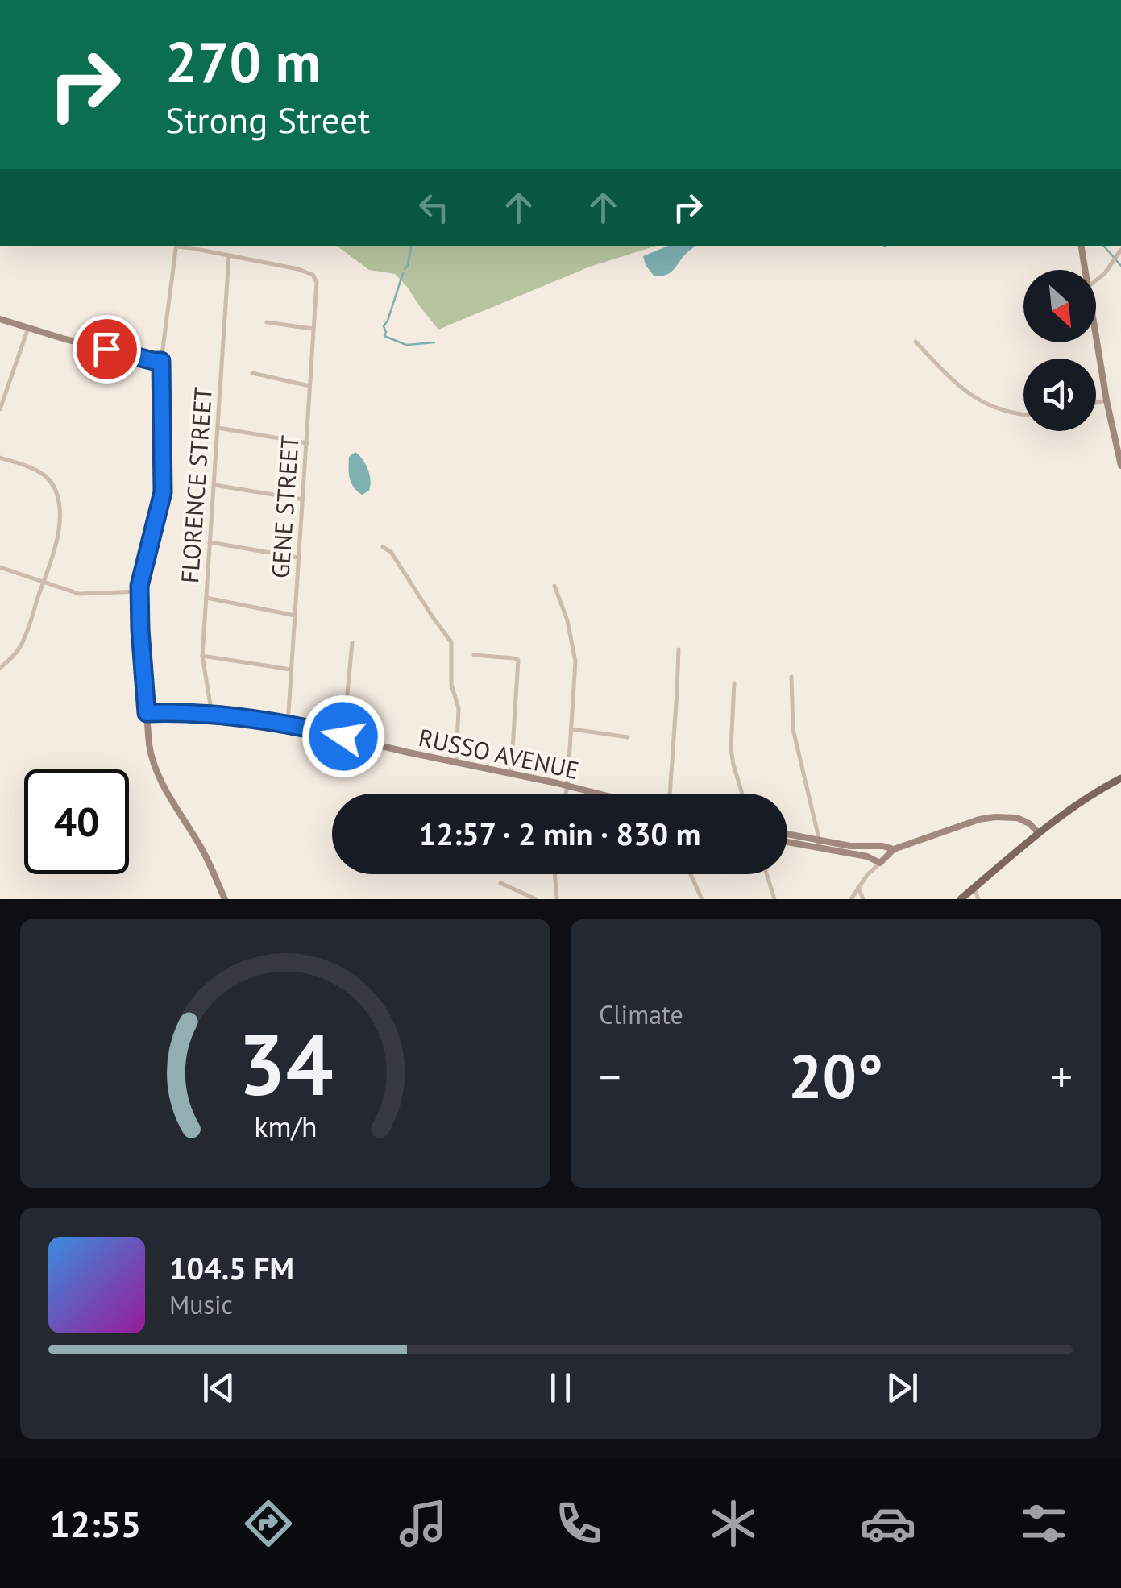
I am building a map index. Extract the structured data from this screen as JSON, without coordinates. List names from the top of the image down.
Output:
{
  "streets": {
    "street": ["FLORENCE STREET", "GENE STREET", "RUSSO AVENUE"]
  },
  "crossings": [
    ["FLORENCE STREET", "GENE STREET"],
    ["FLORENCE STREET", "RUSSO AVENUE"],
    ["GENE STREET", "RUSSO AVENUE"]
  ],
  "north": "bottom right",
  "page": {
    "turn": ["270 m", "Strong Street"],
    "limit": "40",
    "trip": "12:57 · 2 min · 830 m",
    "tile": "Climate",
    "heat": ["−", "20°", "+"],
    "song": ["104.5 FM", "Music"],
    "tabs": "12:55",
    "gauge": ["34", "km/h"]
  }
}
